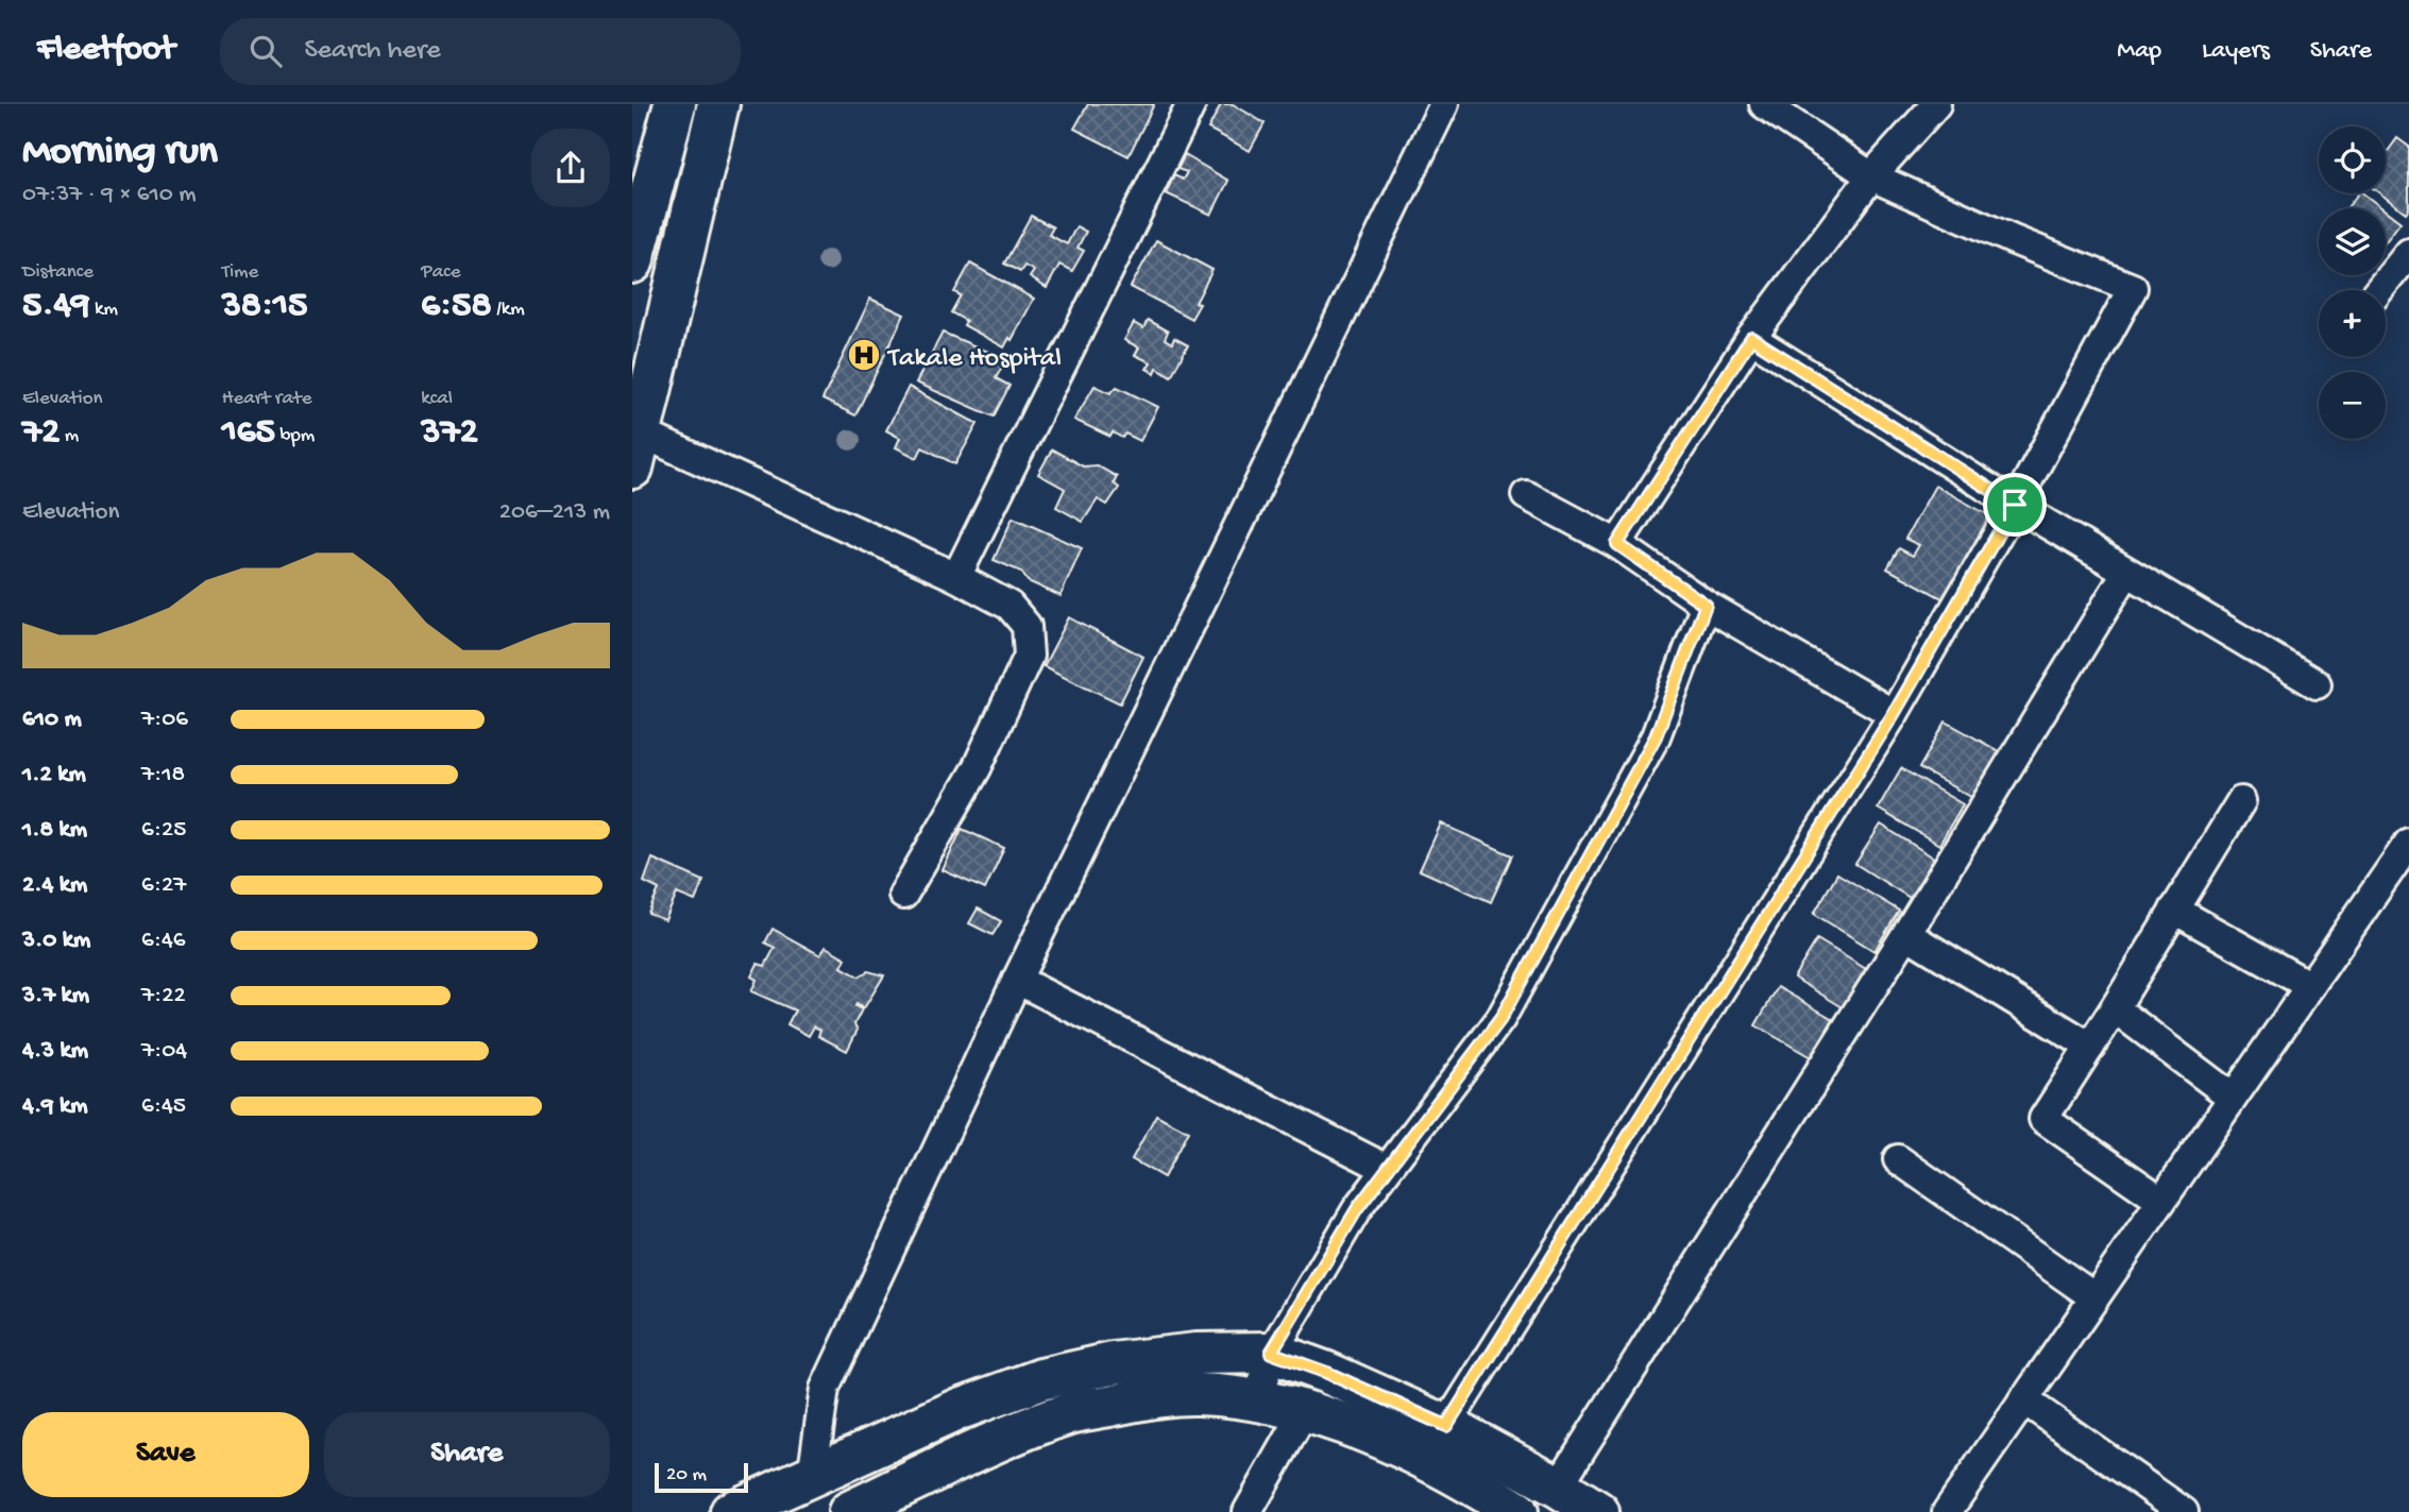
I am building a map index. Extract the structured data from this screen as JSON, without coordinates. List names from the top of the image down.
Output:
{
  "places": {
    "hospital": ["Takale Hospital"]
  },
  "scale_bar": "20 m",
  "page": {
    "header": "Fleetfoot",
    "search": "Search here",
    "nav": ["Map", "Layers", "Share"],
    "heading": ["Morning run", "07:37 · 9 × 610 m"],
    "map_buttons": ["+", "−"],
    "stats": [
      ["Distance", "5.49 km"],
      ["Time", "38:15"],
      ["Pace", "6:58 /km"],
      ["Elevation", "72 m"],
      ["Heart rate", "165 bpm"],
      ["kcal", "372"]
    ],
    "chart": ["Elevation", "206–213 m"],
    "list": [
      {
        "name": "610 m",
        "note": "7:06"
      },
      {
        "name": "1.2 km",
        "note": "7:18"
      },
      {
        "name": "1.8 km",
        "note": "6:25"
      },
      {
        "name": "2.4 km",
        "note": "6:27"
      },
      {
        "name": "3.0 km",
        "note": "6:46"
      },
      {
        "name": "3.7 km",
        "note": "7:22"
      },
      {
        "name": "4.3 km",
        "note": "7:04"
      },
      {
        "name": "4.9 km",
        "note": "6:45"
      }
    ],
    "buttons": ["Save", "Share"],
    "scale": "20 m"
  }
}
